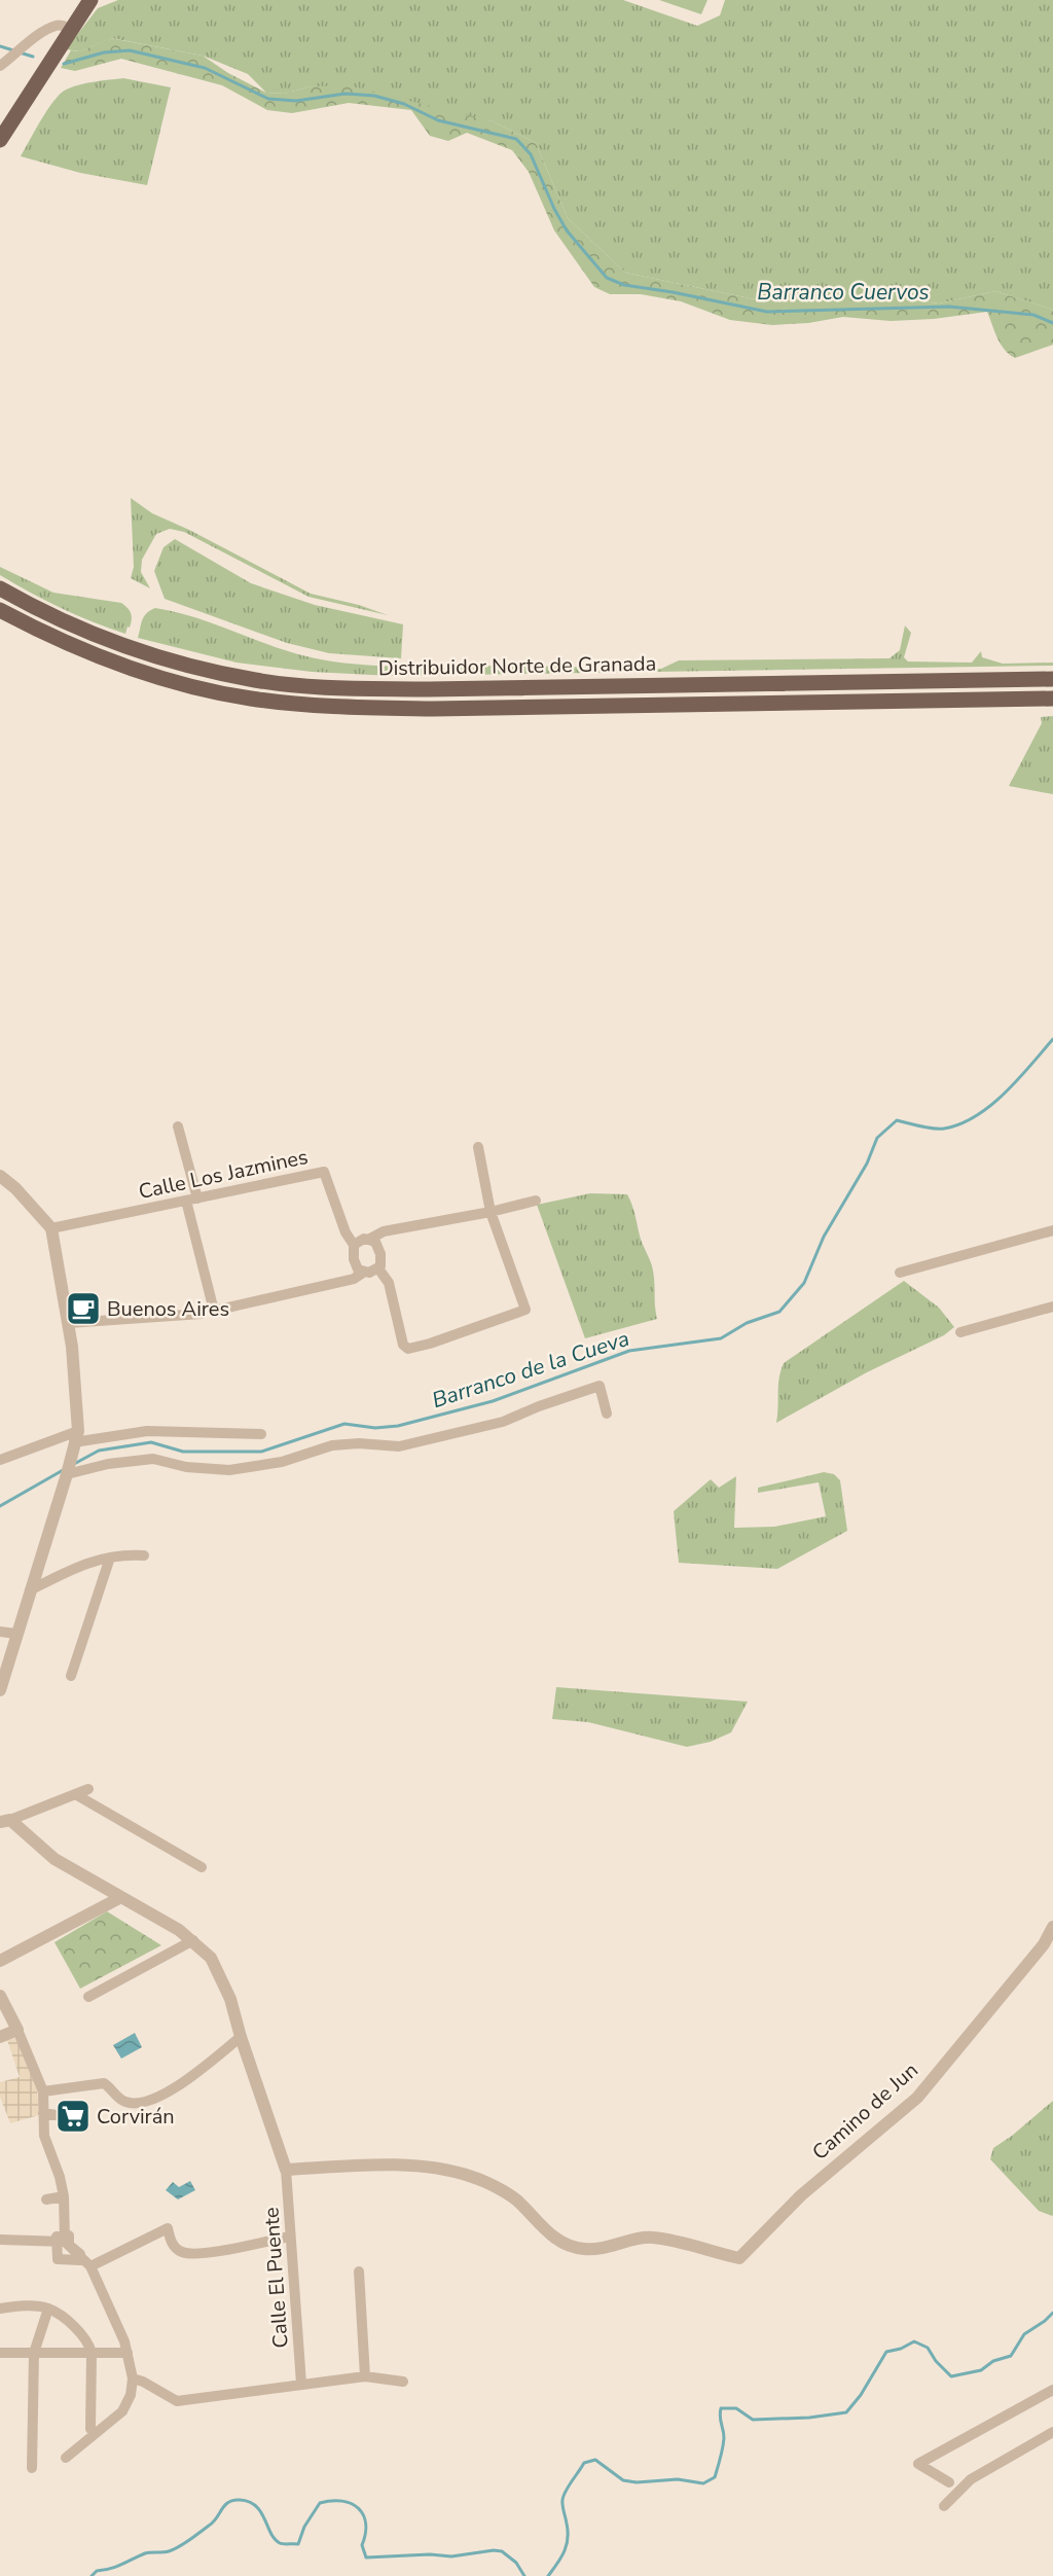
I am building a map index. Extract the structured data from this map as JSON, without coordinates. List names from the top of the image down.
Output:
{
  "streets": {
    "main road": ["Distribuidor Norte de Granada"],
    "street": ["Calle Los Jazmines", "Camino de Jun", "Calle El Puente"]
  },
  "crossings": [
    ["Camino de Jun", "Calle El Puente"]
  ],
  "water": ["Barranco Cuervos", "Barranco de la Cueva"],
  "places": {
    "cafe": ["Buenos Aires"],
    "supermarket": ["Corvirán"]
  }
}
